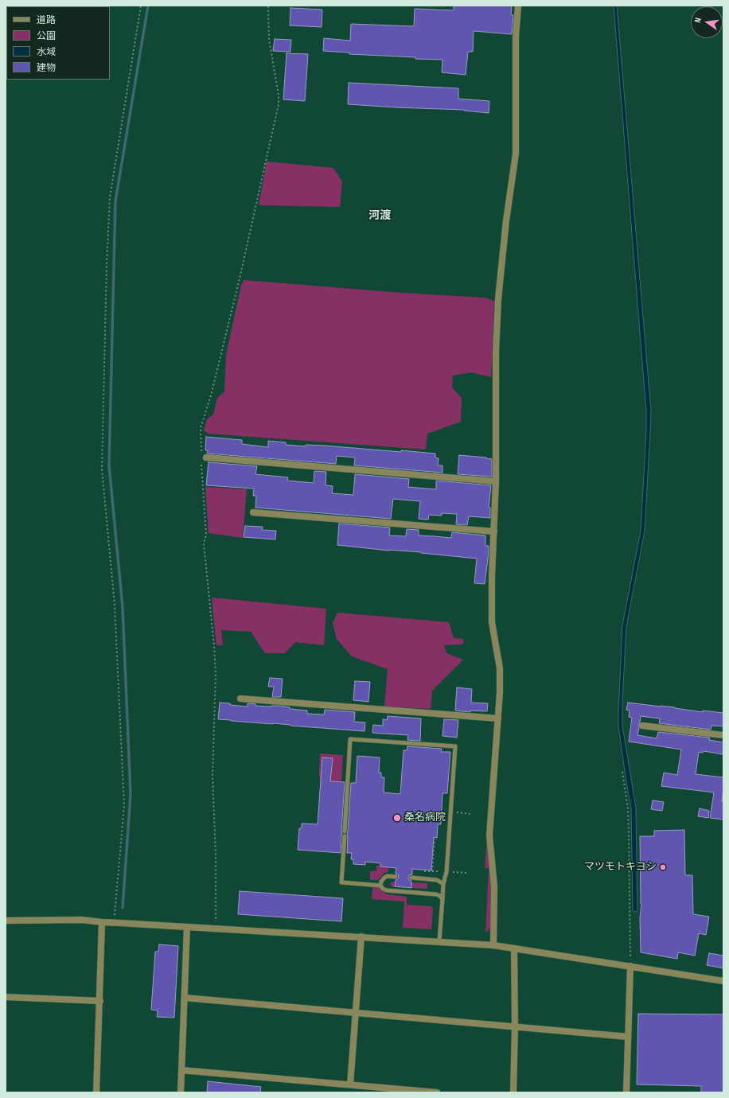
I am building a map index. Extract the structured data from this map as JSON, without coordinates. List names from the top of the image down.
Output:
{
  "districts": ["河渡"],
  "places": ["桑名病院", "マツモトキヨシ"],
  "legend": [
    "道路",
    "公園",
    "水域",
    "建物"
  ],
  "north": "left"
}
